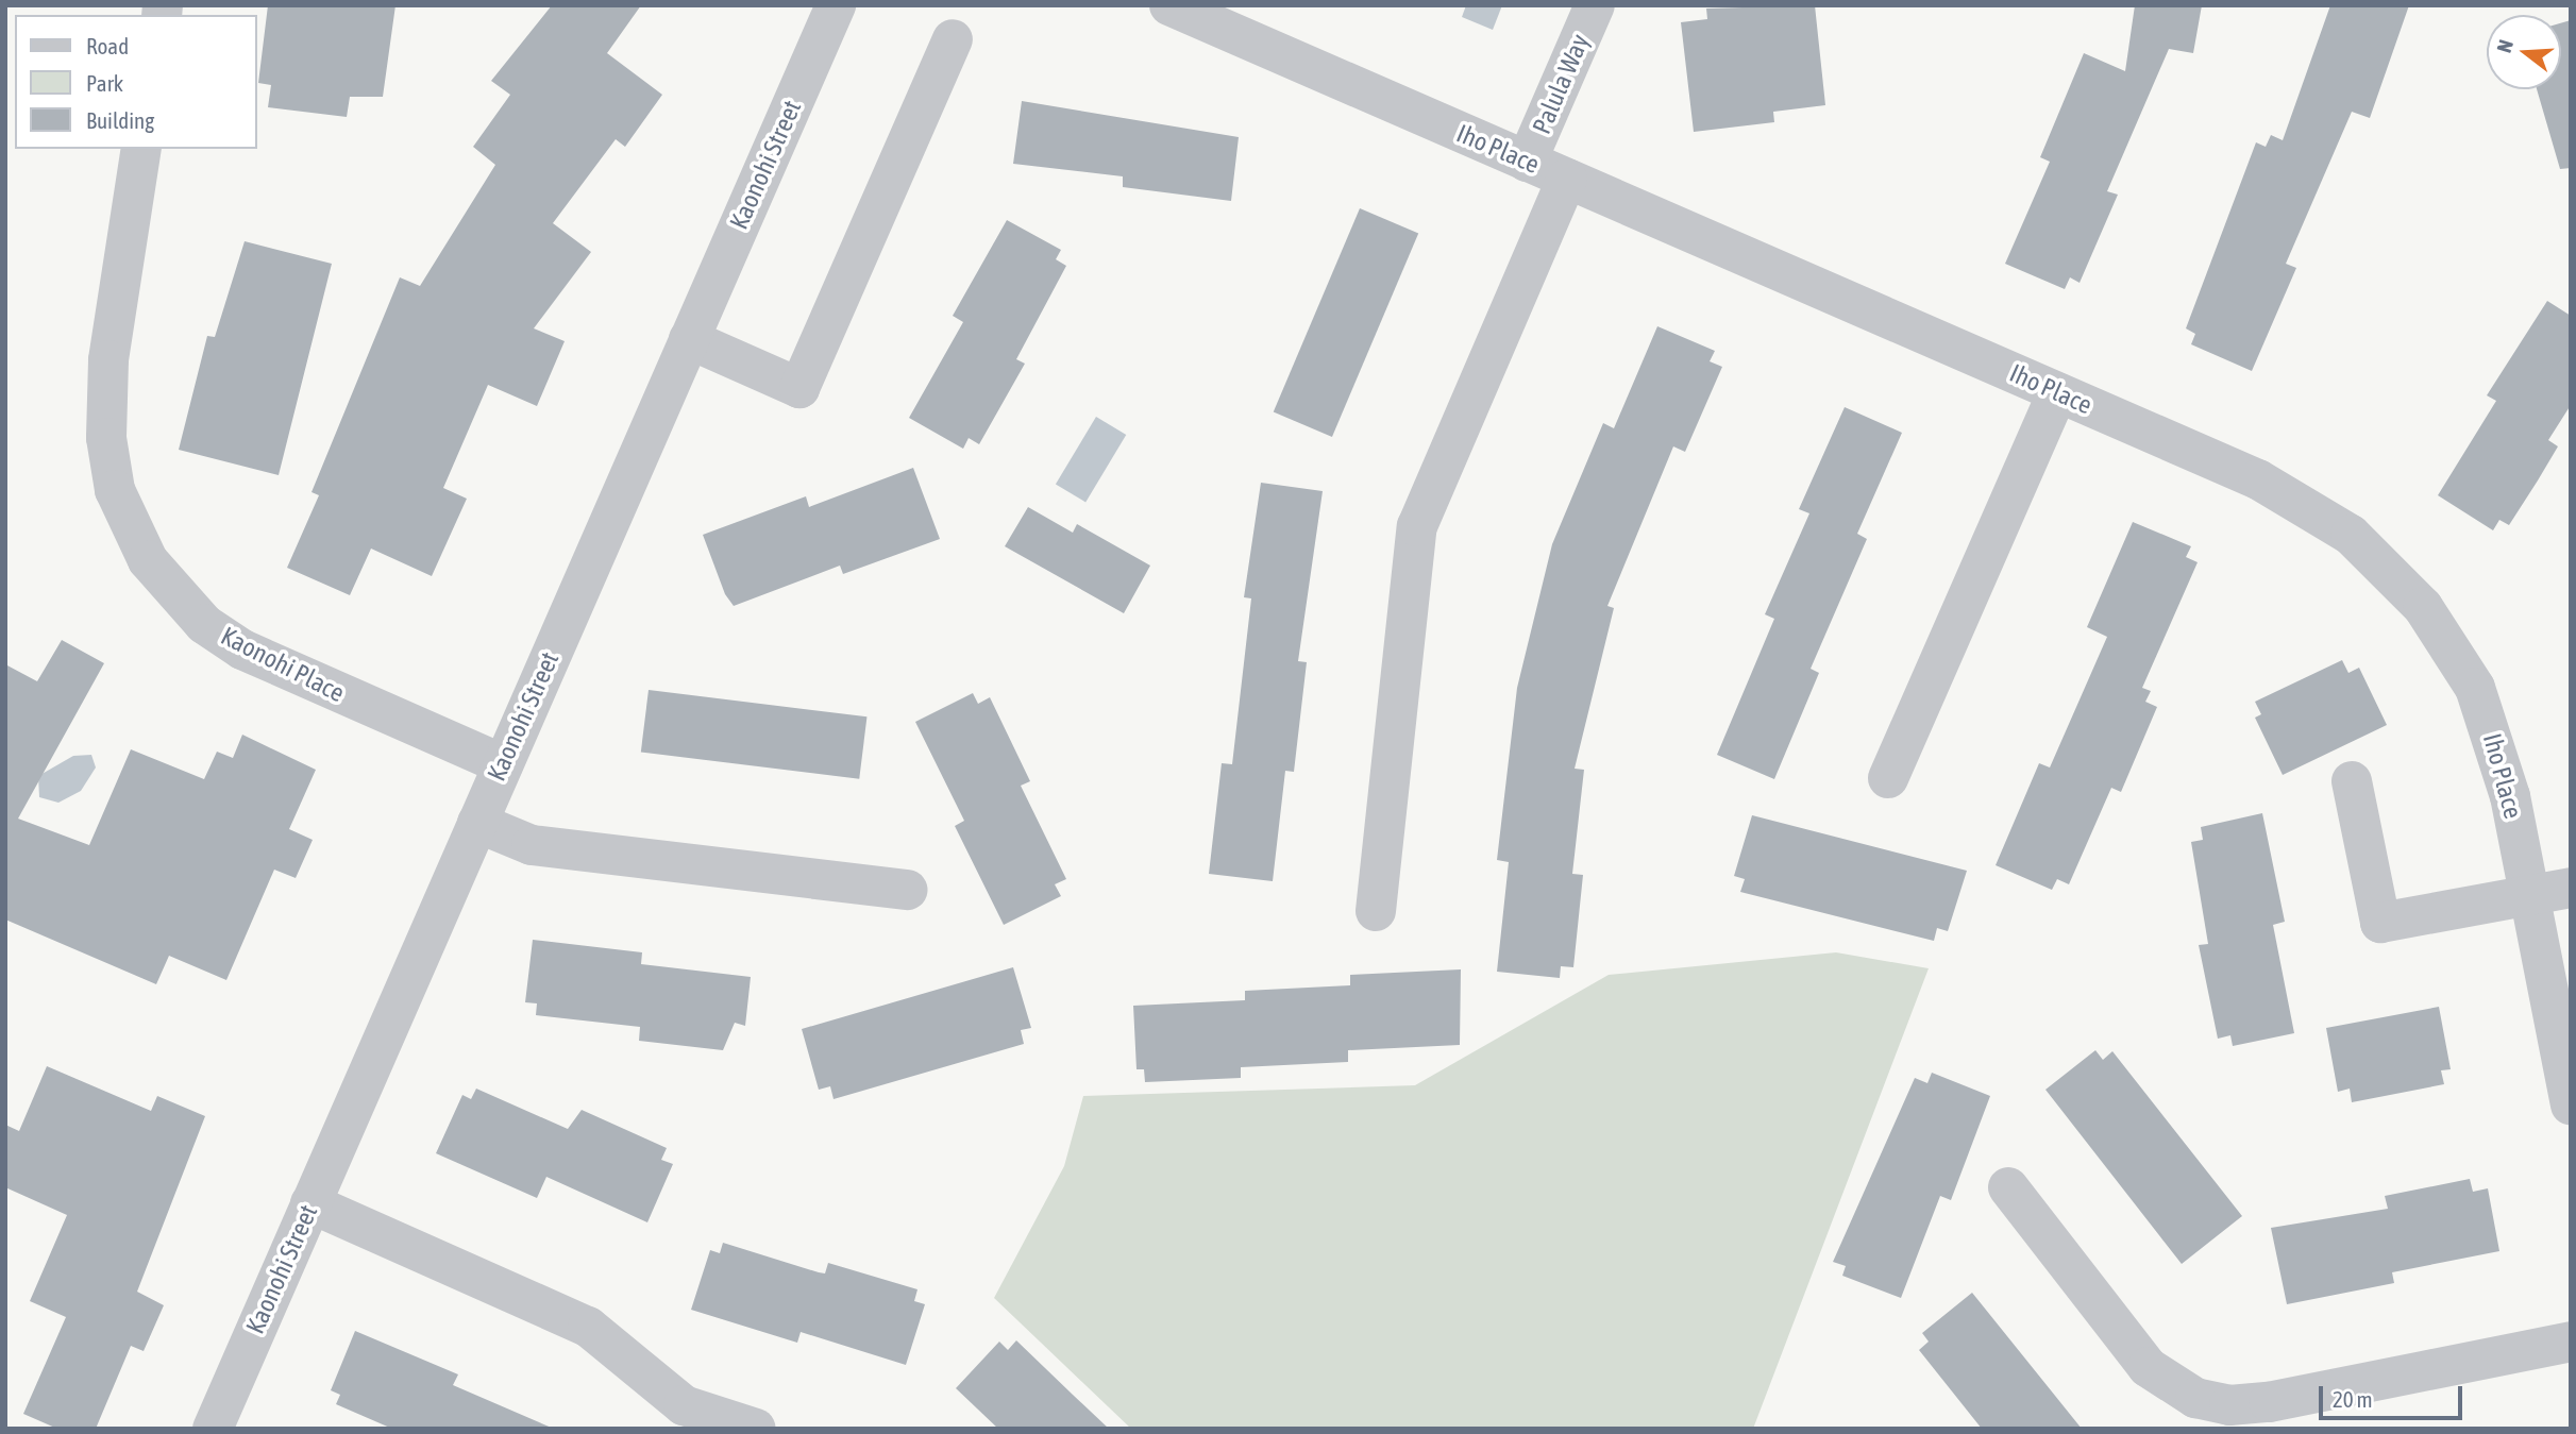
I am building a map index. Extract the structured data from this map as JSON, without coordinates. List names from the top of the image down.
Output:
{
  "streets": {
    "street": [
      "Palula Way",
      "Iho Place",
      "Kaonohi Street",
      "Kaonohi Place"
    ]
  },
  "crossings": [
    ["Palula Way", "Iho Place"],
    ["Kaonohi Street", "Kaonohi Place"]
  ],
  "legend": ["Road", "Park", "Building"],
  "scale_bar": "20 m",
  "north": "left"
}
